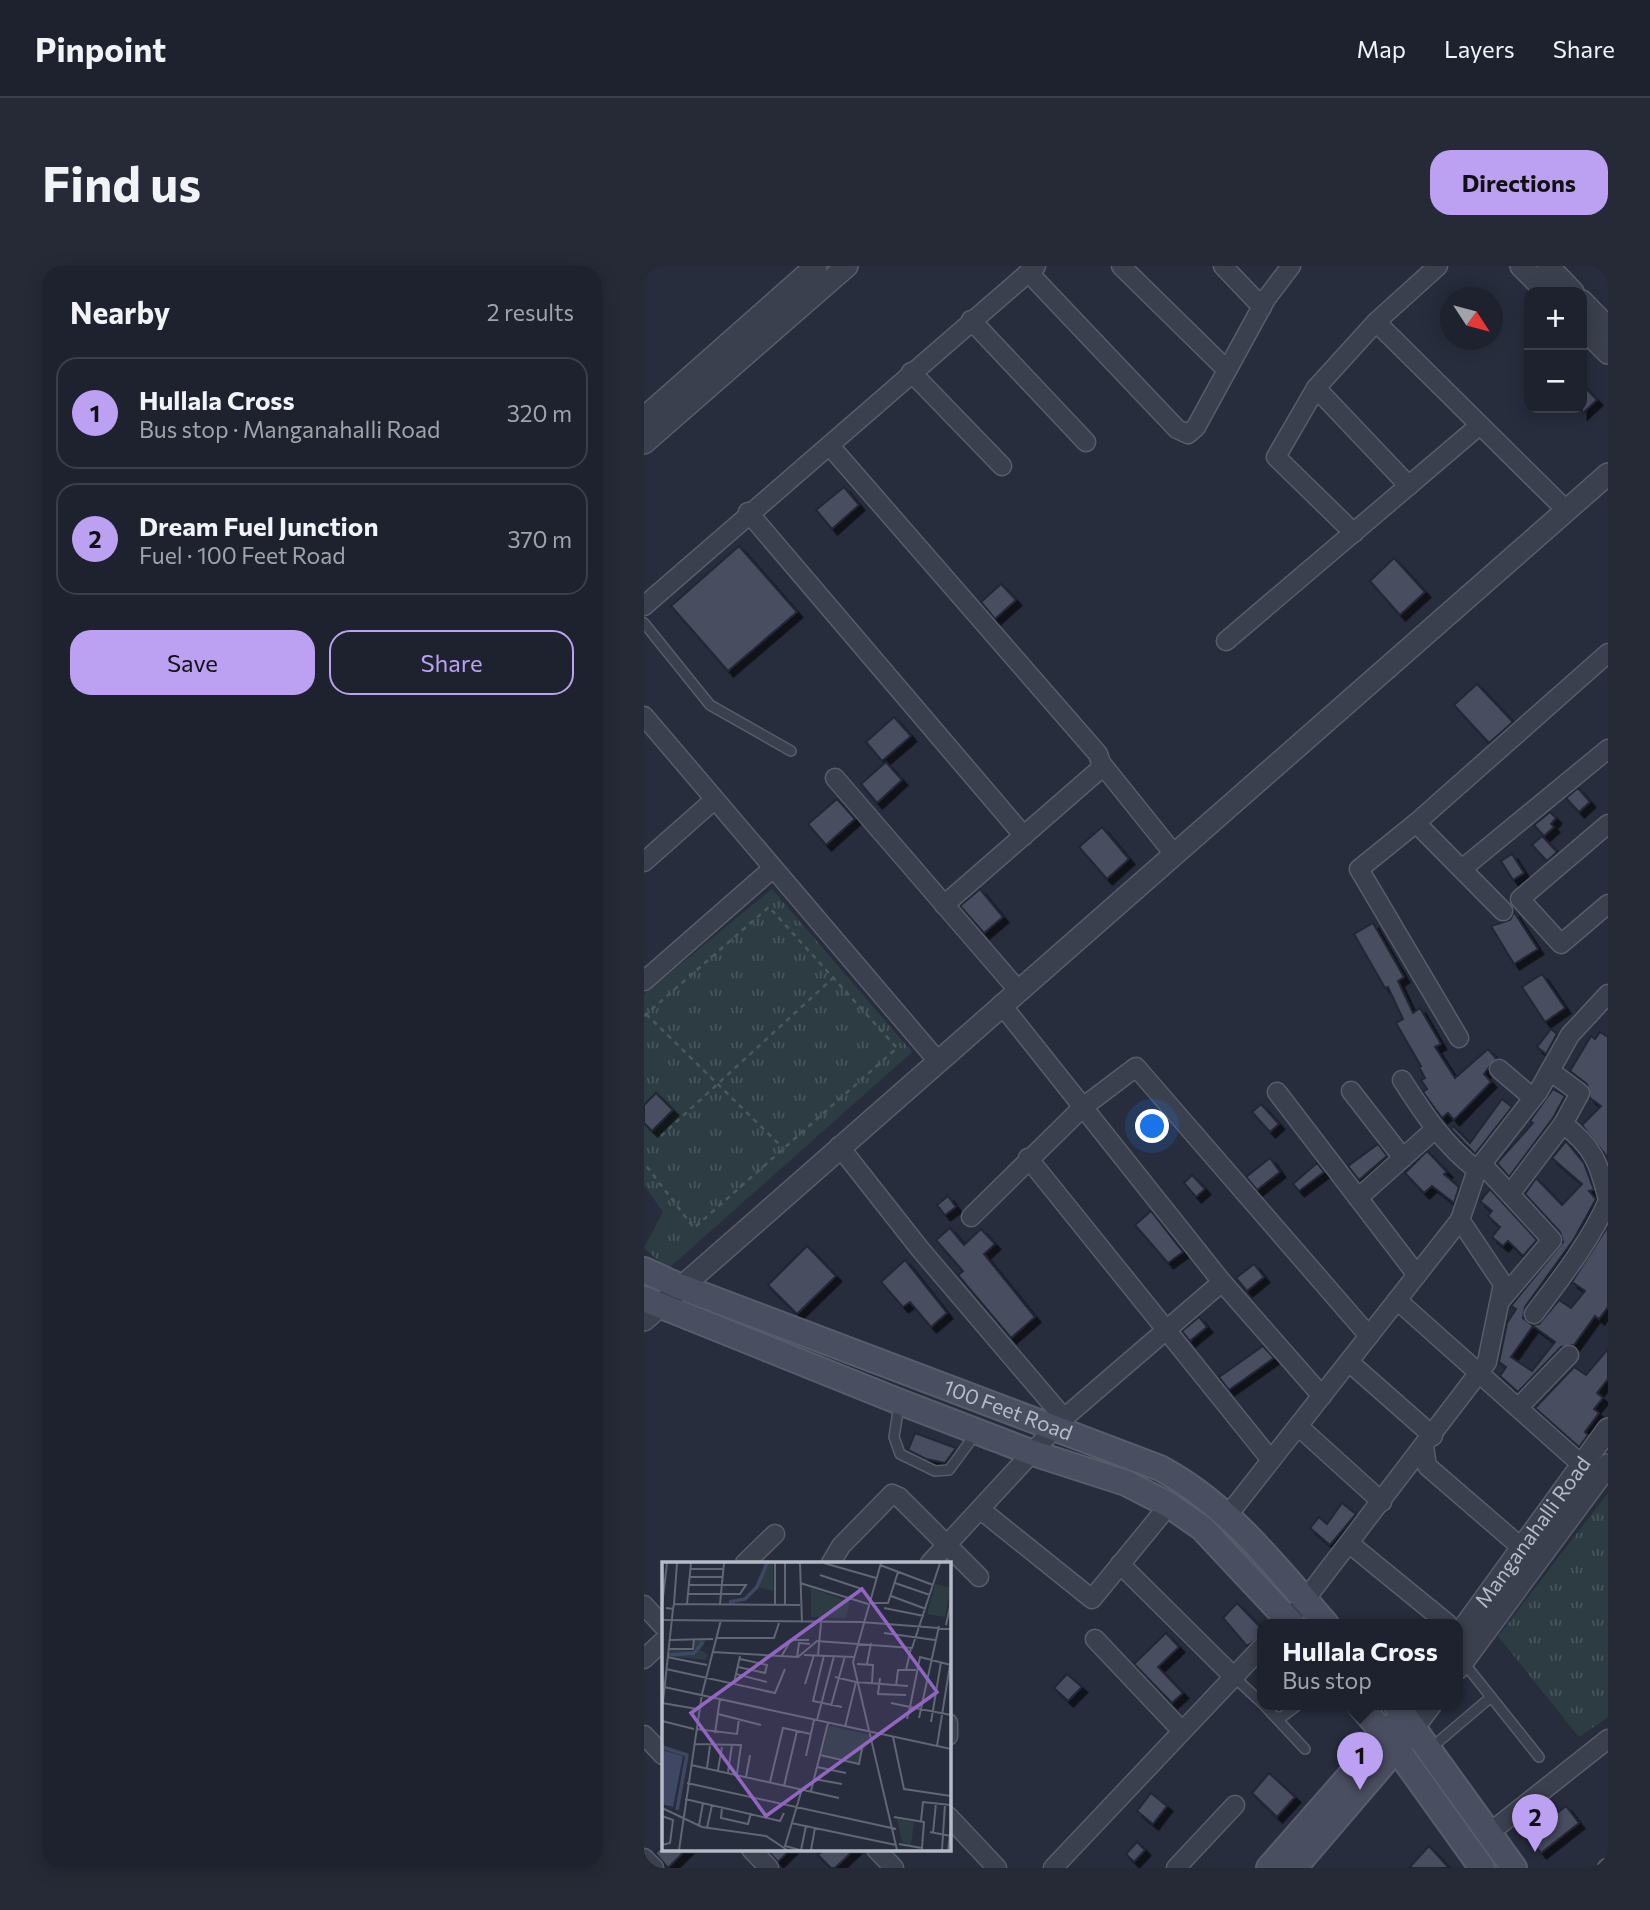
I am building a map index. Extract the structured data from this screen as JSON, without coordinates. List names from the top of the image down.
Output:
{
  "streets": {
    "main road": ["100 Feet Road"],
    "street": ["Manganahalli Road"]
  },
  "north": "bottom right",
  "page": {
    "header": "Pinpoint",
    "nav": ["Map", "Layers", "Share"],
    "buttons": [
      "Directions",
      ["Save", "Share"]
    ],
    "title": "Find us",
    "heading": ["Nearby", "2 results"],
    "map_buttons": ["+", "−"],
    "list": [
      {
        "mark": "1",
        "name": "Hullala Cross",
        "note": "Bus stop · Manganahalli Road",
        "value": "320 m"
      },
      {
        "mark": "2",
        "name": "Dream Fuel Junction",
        "note": "Fuel · 100 Feet Road",
        "value": "370 m"
      }
    ],
    "popup": ["Hullala Cross", "Bus stop"],
    "pins": ["1", "2"]
  }
}
